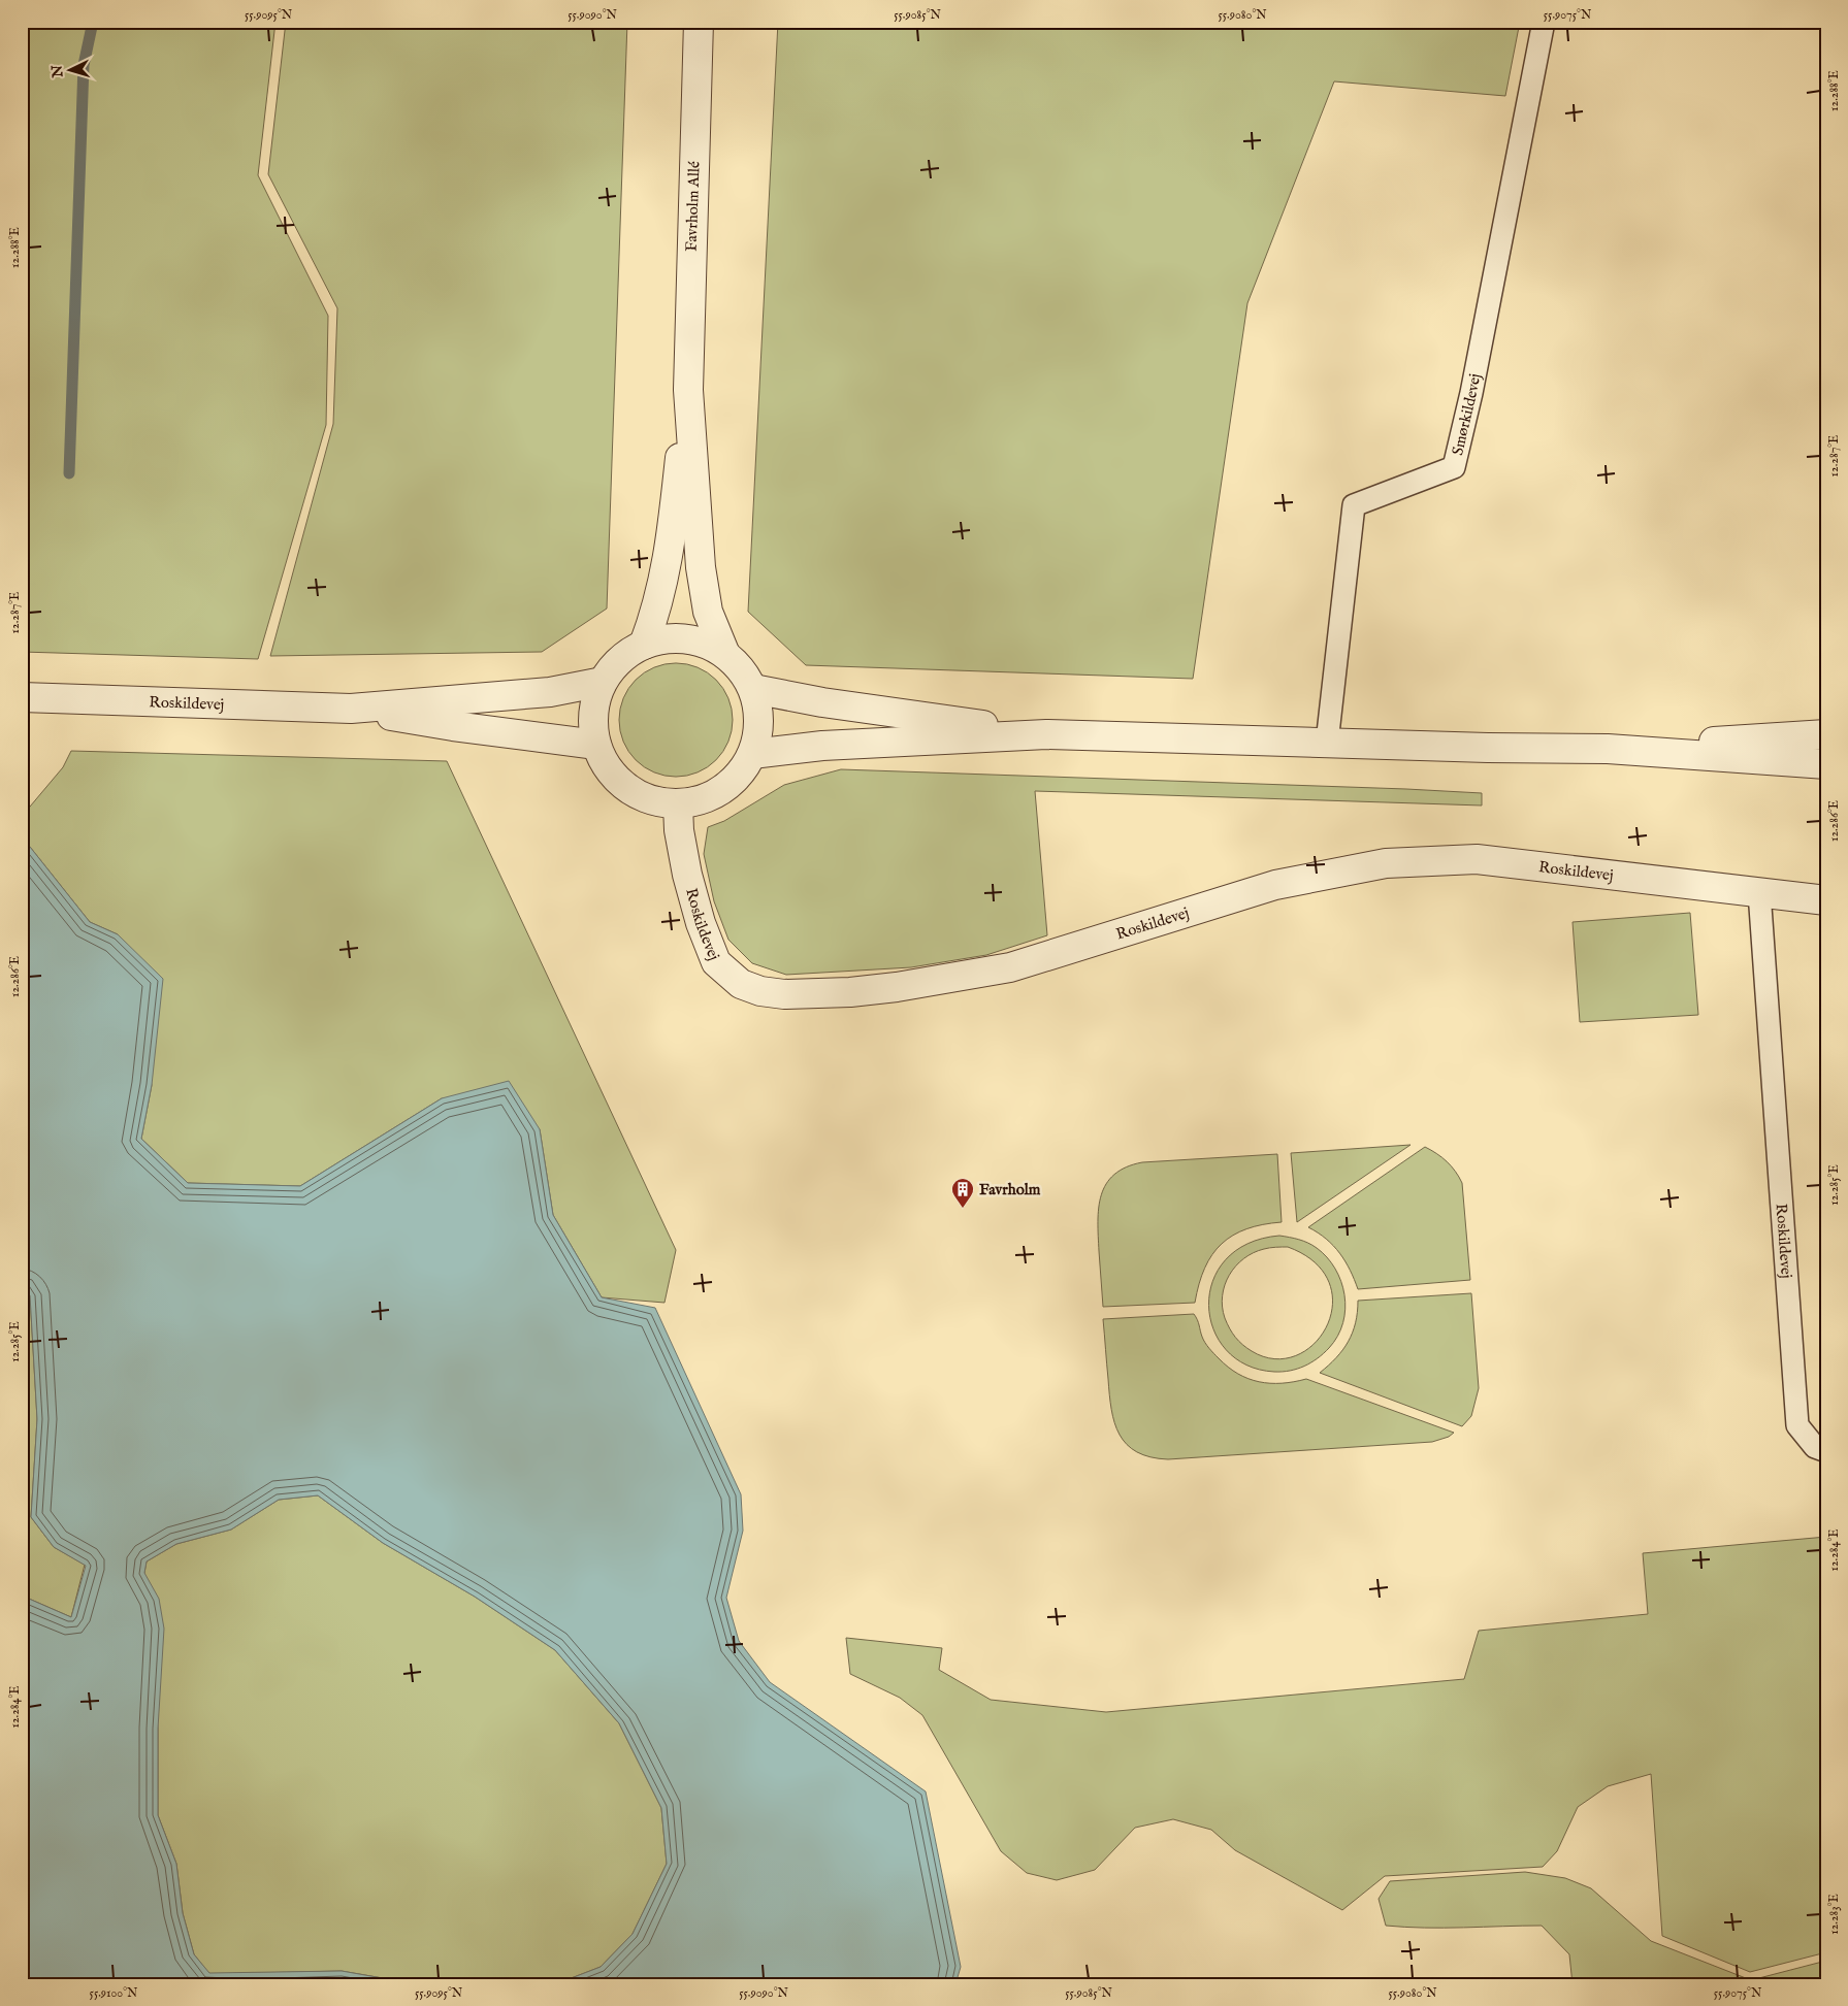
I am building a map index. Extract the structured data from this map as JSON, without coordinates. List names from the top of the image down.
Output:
{
  "streets": {
    "street": ["Favrholm Allé", "Roskildevej"],
    "lane": ["Smørkildevej"]
  },
  "crossings": [
    ["Favrholm Allé", "Roskildevej"]
  ],
  "places": {
    "building": ["Favrholm"]
  },
  "north": "left",
  "coordinates": [
    "55.9095°N",
    "55.9090°N",
    "55.9085°N",
    "55.9080°N",
    "55.9075°N",
    "12.288°E",
    "12.287°E",
    "12.286°E",
    "12.285°E",
    "12.284°E",
    "12.283°E",
    "55.9100°N"
  ]
}
